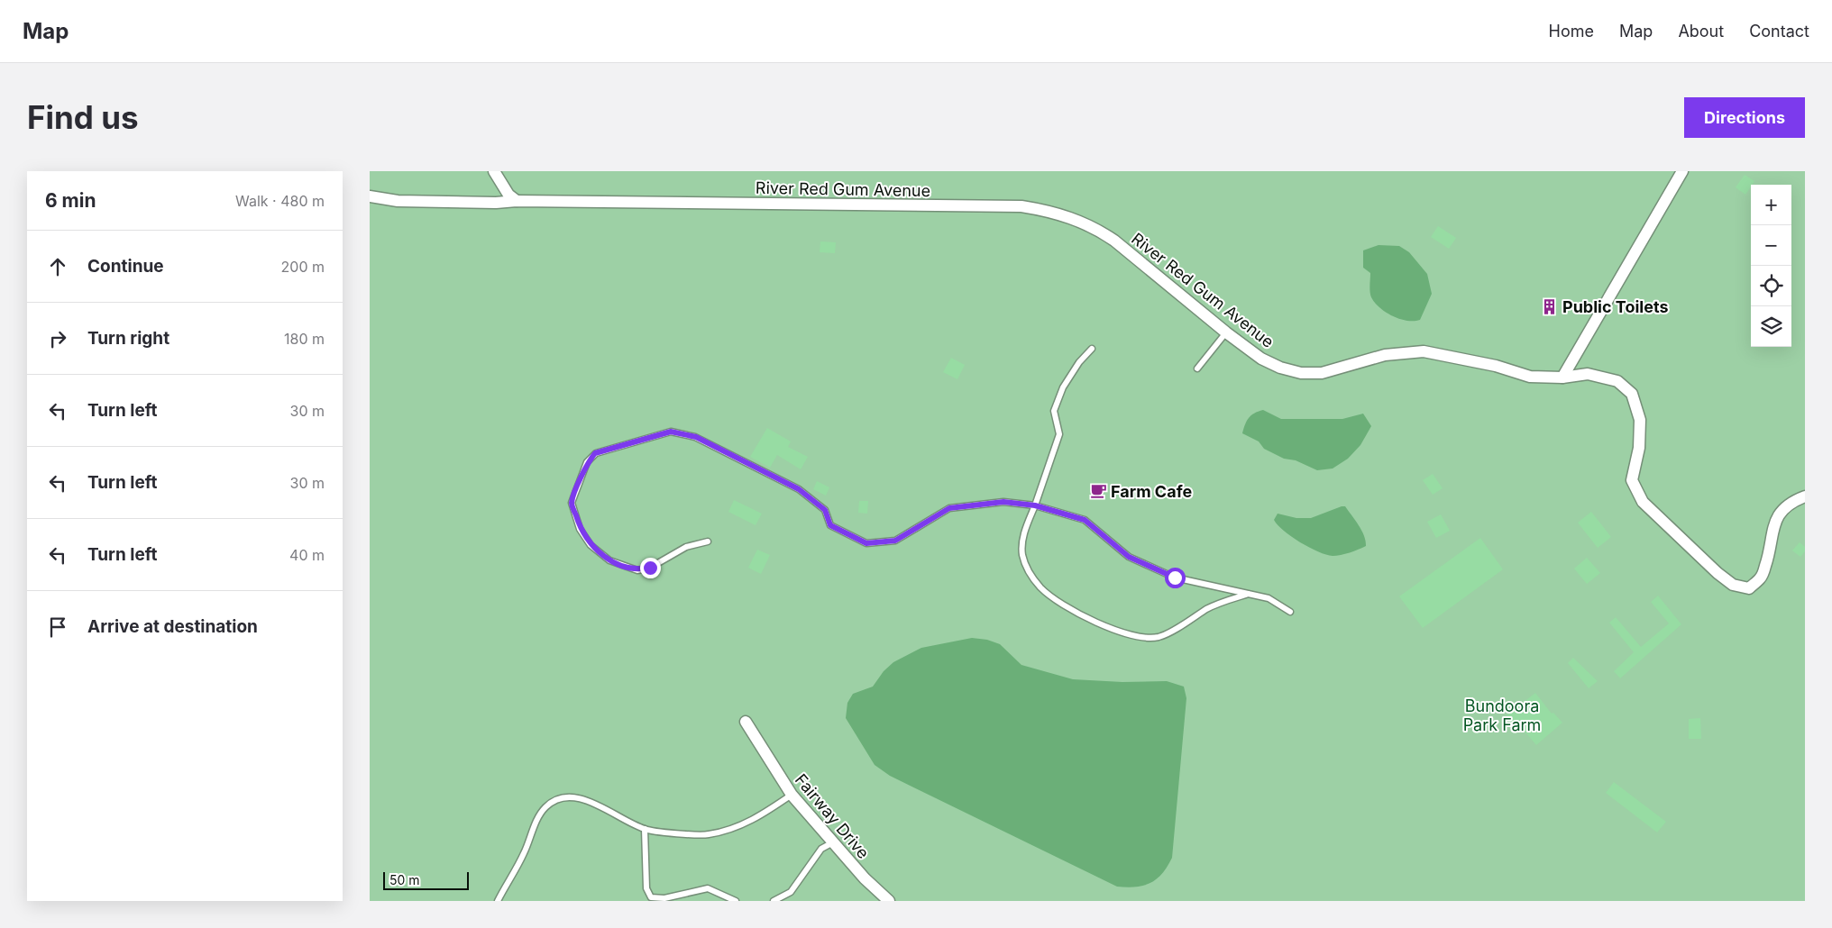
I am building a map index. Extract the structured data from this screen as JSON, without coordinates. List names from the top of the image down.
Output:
{
  "streets": {
    "street": ["River Red Gum Avenue", "Fairway Drive"]
  },
  "parks": ["Bundoora Park Farm"],
  "places": {
    "building": ["Public Toilets"],
    "cafe": ["Farm Cafe"]
  },
  "scale_bar": "50 m",
  "page": {
    "header": "Map",
    "nav": [
      "Home",
      "Map",
      "About",
      "Contact"
    ],
    "buttons": "Directions",
    "title": "Find us",
    "heading": ["6 min", "Walk · 480 m"],
    "map_buttons": ["+", "−"],
    "list": [
      ["Continue", "200 m"],
      ["Turn right", "180 m"],
      ["Turn left", "30 m"],
      ["Turn left", "30 m"],
      ["Turn left", "40 m"],
      "Arrive at destination"
    ],
    "scale": "50 m"
  }
}
